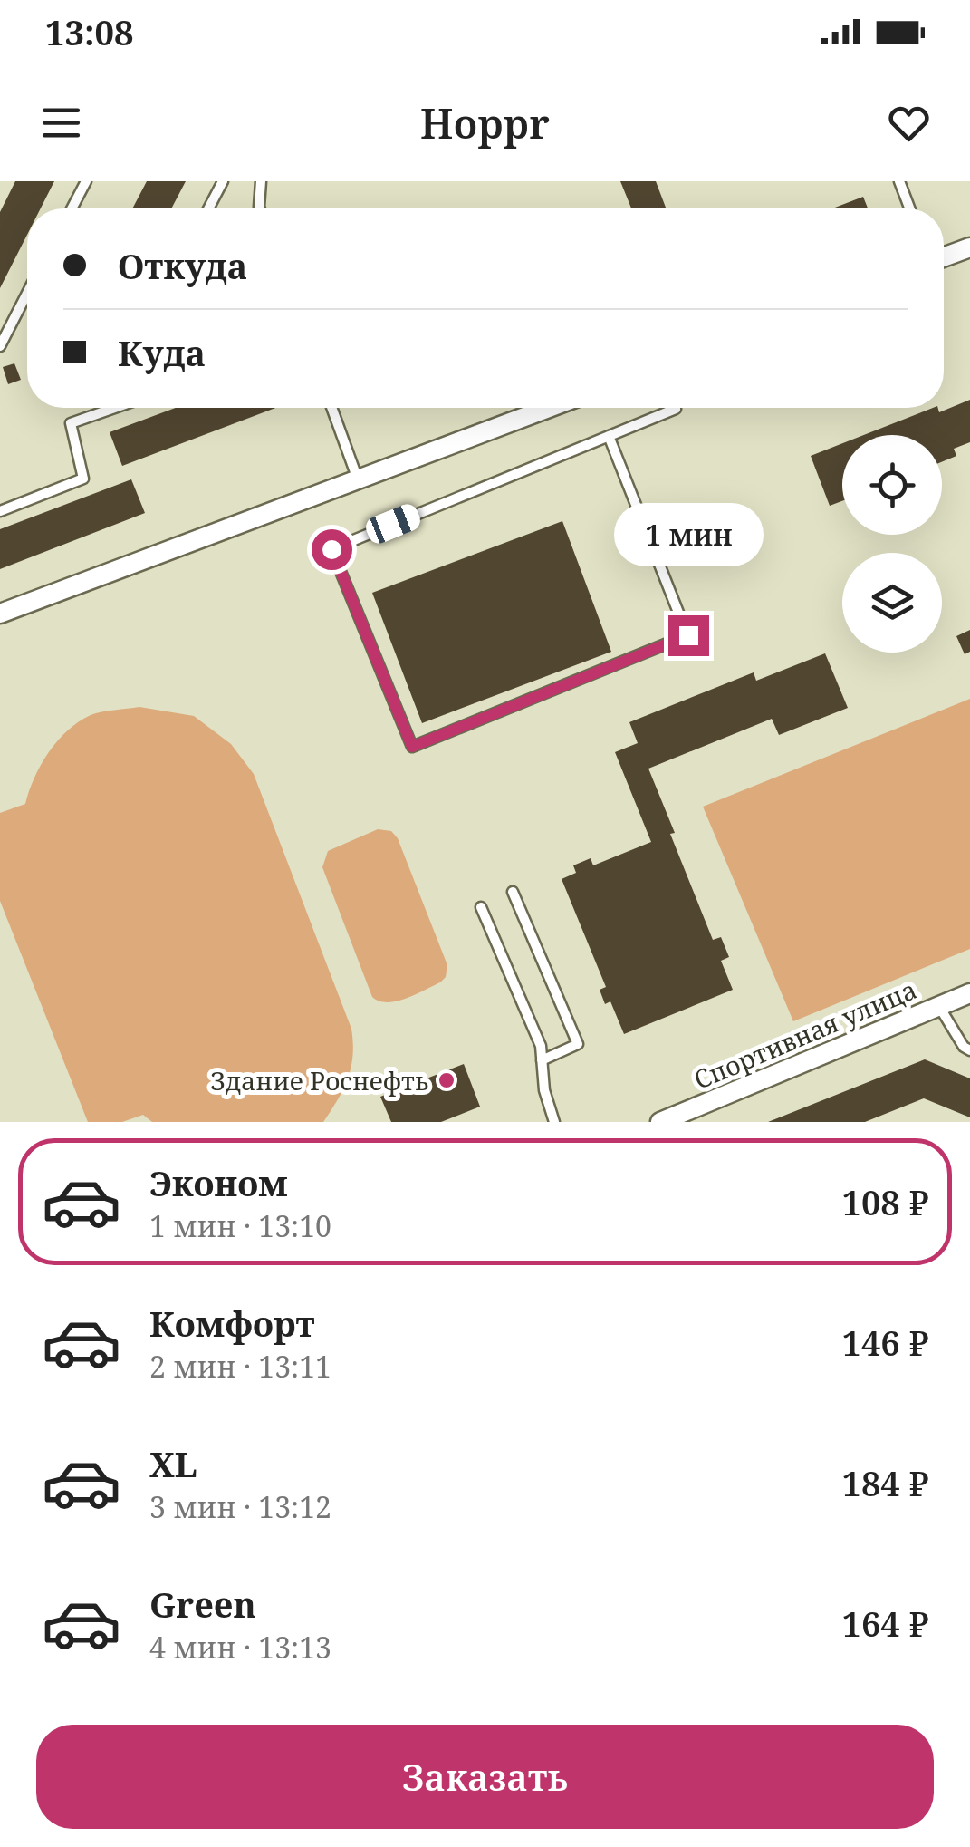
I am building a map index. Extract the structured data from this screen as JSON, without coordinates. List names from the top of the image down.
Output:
{
  "streets": {
    "street": ["Спортивная улица"]
  },
  "places": ["Здание Роснефть"],
  "page": {
    "status": "13:08",
    "header": "Hoppr",
    "banner": ["Откуда", "Куда"],
    "bubble": "1 мин",
    "list": [
      {
        "name": "Эконом",
        "note": "1 мин · 13:10",
        "value": "108 ₽"
      },
      {
        "name": "Комфорт",
        "note": "2 мин · 13:11",
        "value": "146 ₽"
      },
      {
        "name": "XL",
        "note": "3 мин · 13:12",
        "value": "184 ₽"
      },
      {
        "name": "Green",
        "note": "4 мин · 13:13",
        "value": "164 ₽"
      }
    ],
    "buttons": "Заказать"
  }
}
